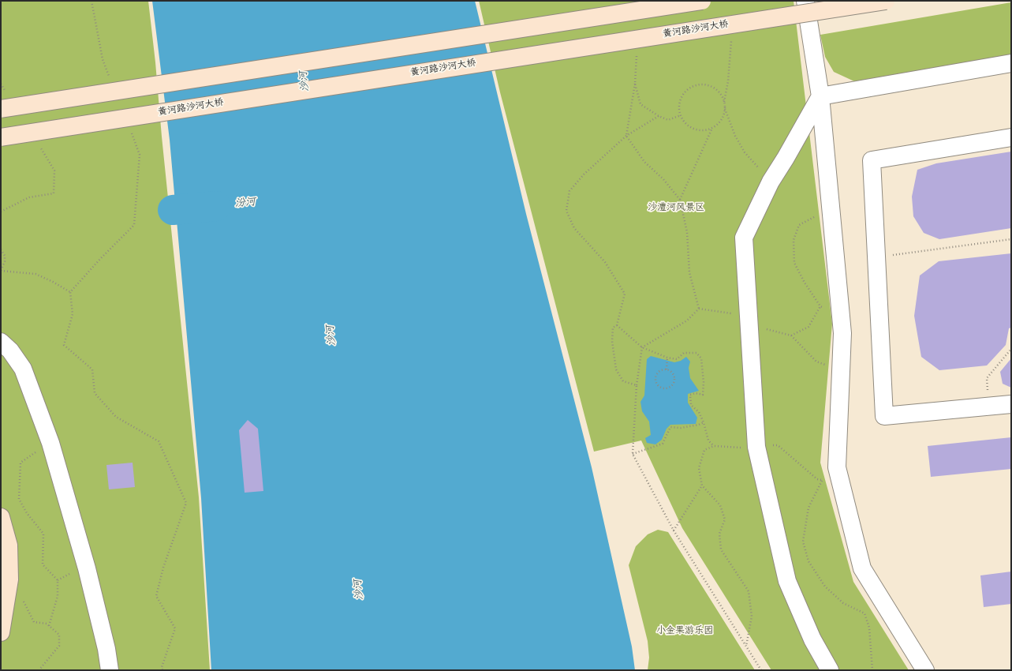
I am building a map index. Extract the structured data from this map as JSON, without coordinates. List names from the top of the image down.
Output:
{
  "streets": {
    "main road": ["黄河路沙河大桥"]
  },
  "water": ["沙河", "汾河"],
  "parks": ["沙澧河风景区", "小金果游乐园"]
}
